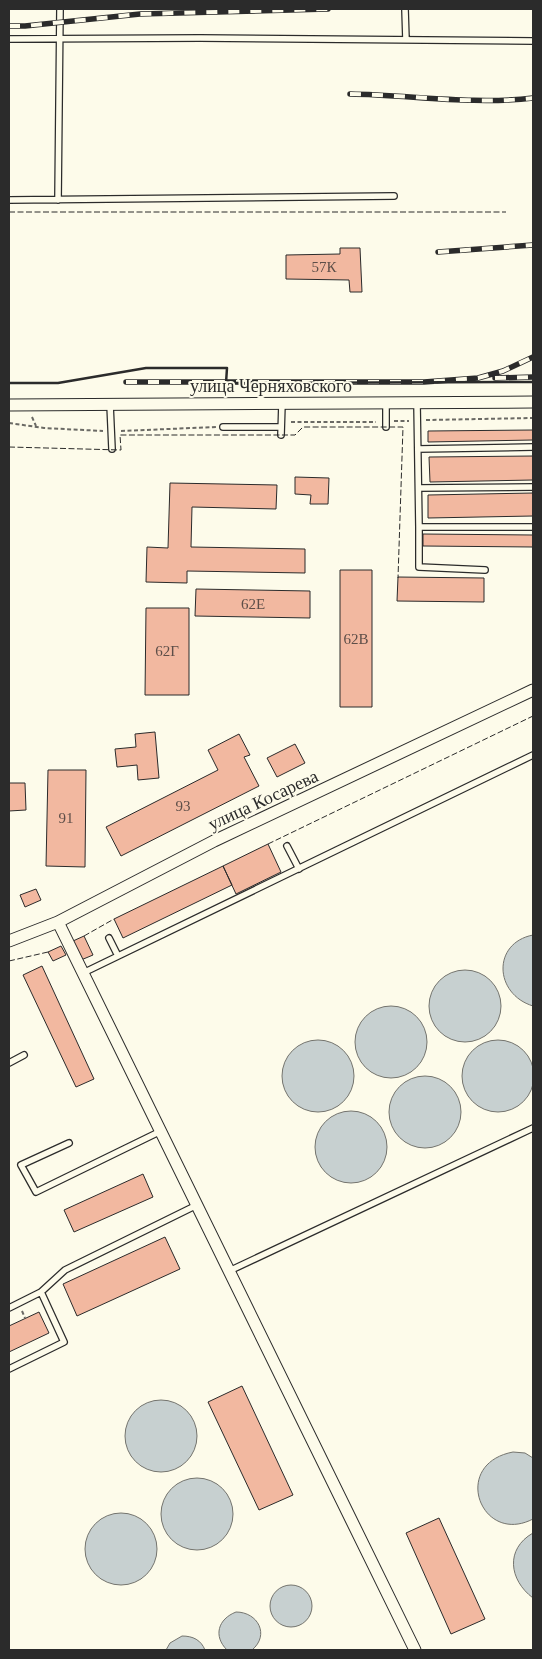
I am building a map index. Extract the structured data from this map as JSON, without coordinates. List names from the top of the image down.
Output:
{
  "streets": {
    "street": ["улица Черняховского", "улица Косарева"]
  },
  "house_numbers": [
    "57К",
    "62Е",
    "62В",
    "62Г",
    "93",
    "91"
  ]
}
